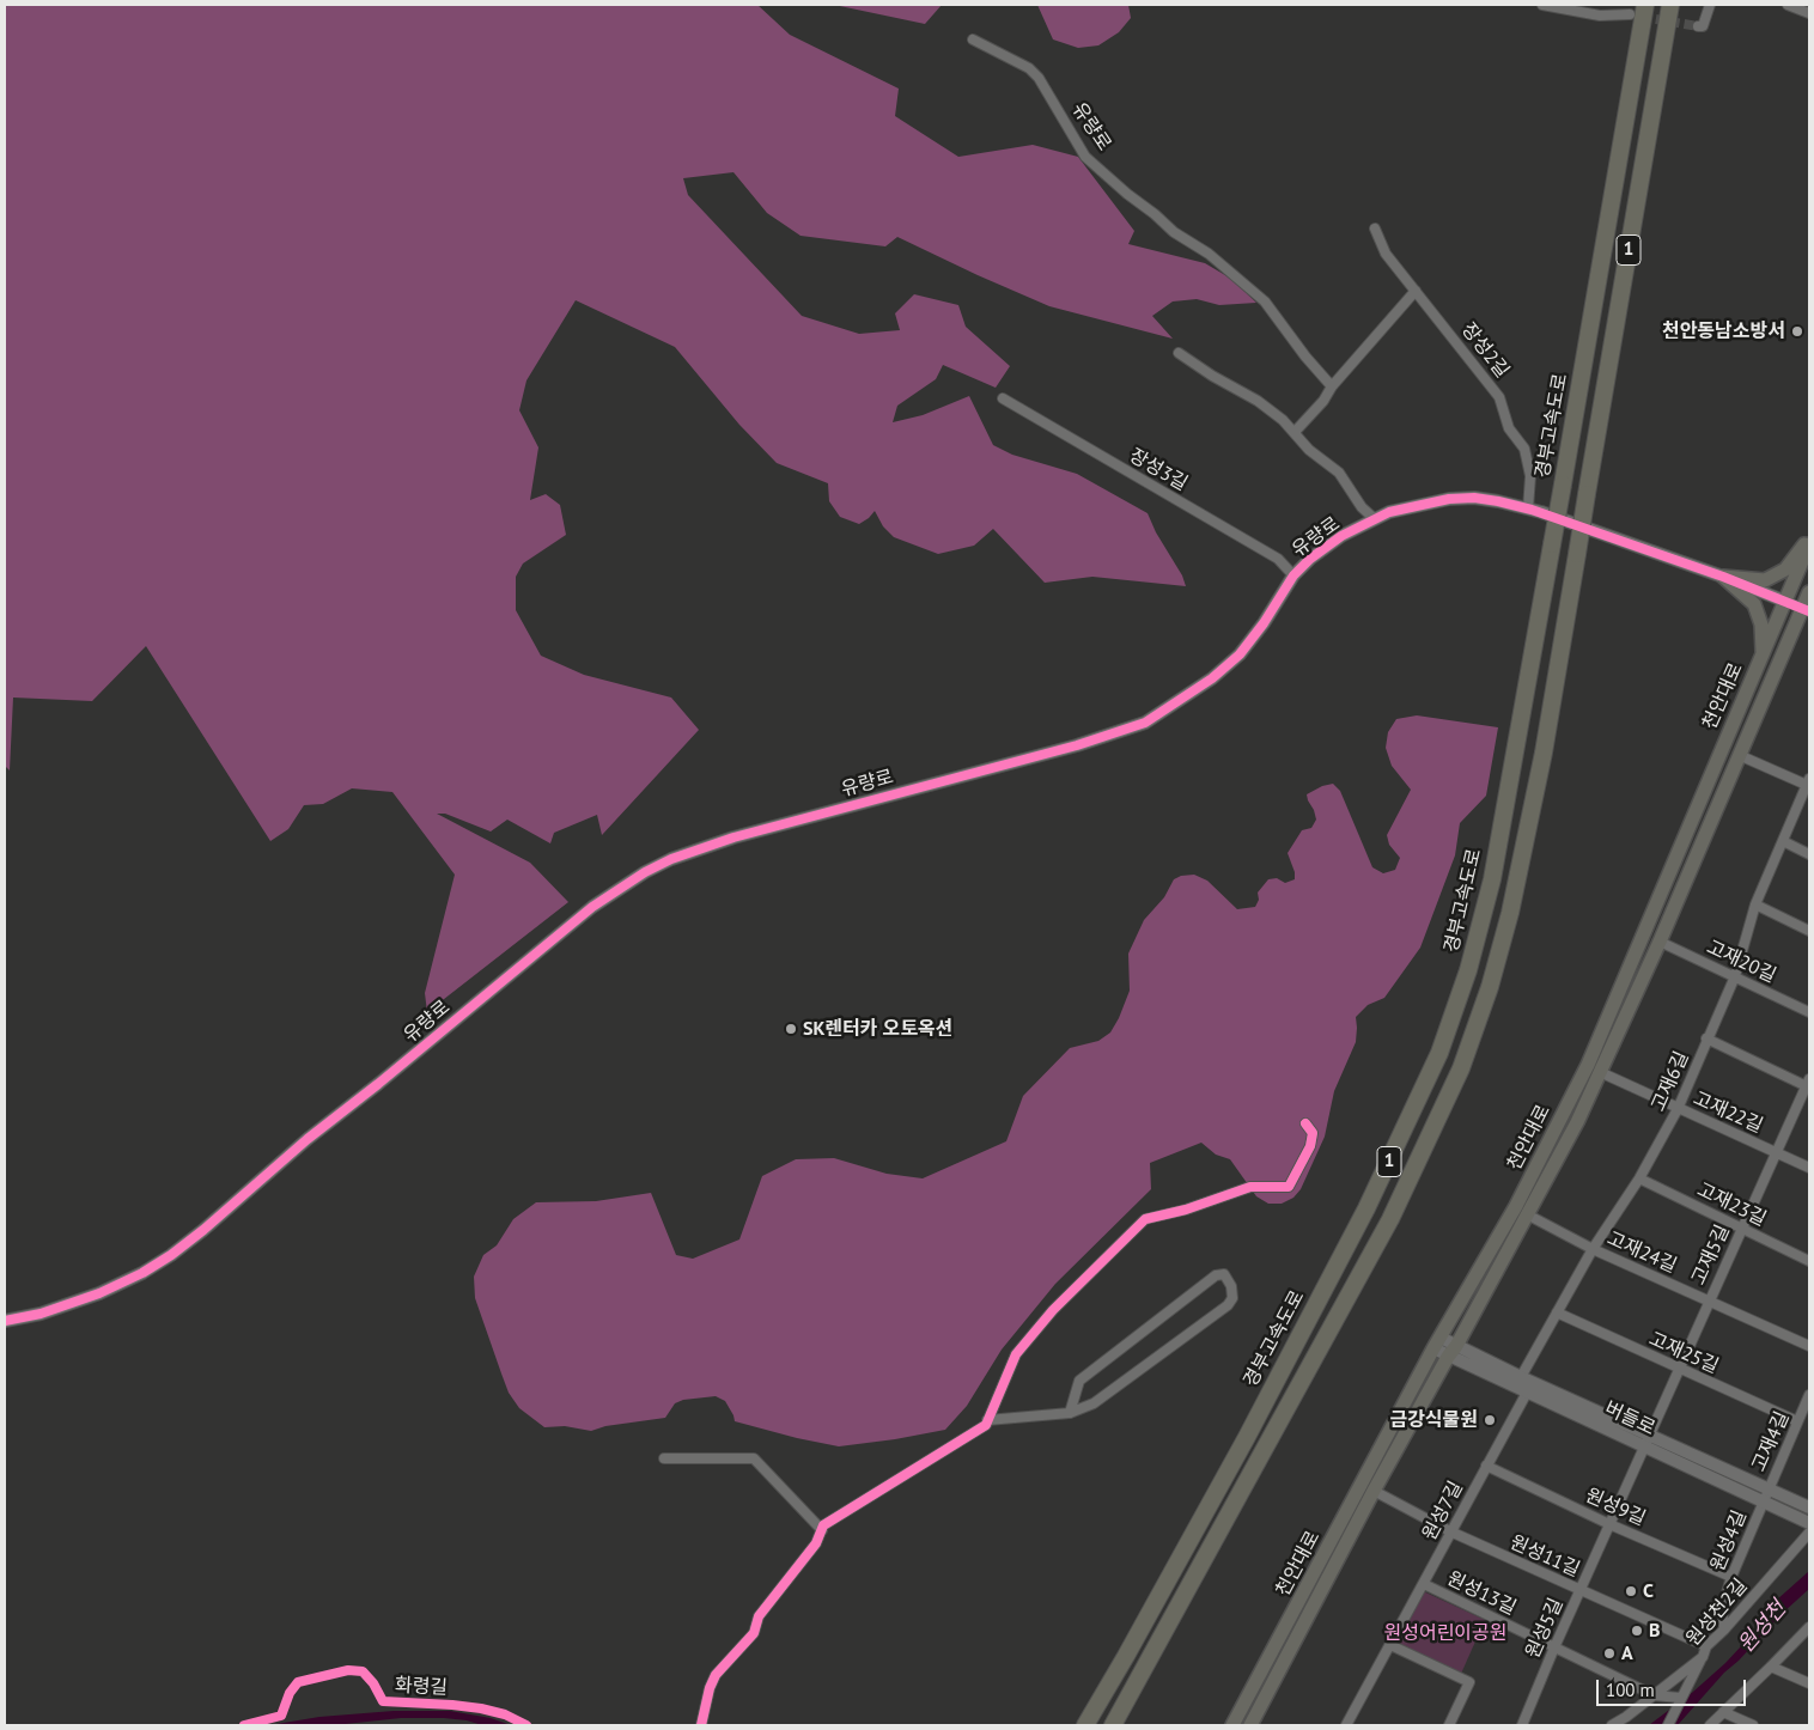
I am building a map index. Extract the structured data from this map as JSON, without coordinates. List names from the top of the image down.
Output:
{
  "streets": {
    "highway": ["1", "경부고속도로"],
    "main road": ["천안대로"],
    "street": [
      "유량로",
      "장성2길",
      "장성3길",
      "고재20길",
      "고재6길",
      "고재22길",
      "고재23길",
      "고재24길",
      "고재5길",
      "고재25길",
      "버들로",
      "고재4길",
      "원성9길",
      "원성7길",
      "원성4길",
      "원성11길",
      "원성13길",
      "원성천2길",
      "원성5길"
    ],
    "cycle path": ["화령길"]
  },
  "crossings": [
    ["유량로", "장성2길"],
    ["유량로", "장성3길"],
    ["유량로", "천안대로"],
    ["천안대로", "고재20길"],
    ["천안대로", "고재22길"],
    ["천안대로", "고재24길"],
    ["천안대로", "버들로"],
    ["천안대로", "원성11길"],
    ["고재20길", "고재6길"],
    ["고재6길", "고재22길"],
    ["고재6길", "고재23길"],
    ["고재6길", "고재24길"],
    ["고재6길", "고재25길"],
    ["고재6길", "버들로"],
    ["고재22길", "고재5길"],
    ["고재23길", "고재5길"],
    ["고재24길", "고재5길"],
    ["고재5길", "고재25길"],
    ["고재5길", "버들로"],
    ["고재5길", "원성5길"],
    ["고재25길", "고재4길"],
    ["버들로", "고재4길"],
    ["버들로", "원성7길"],
    ["버들로", "원성4길"],
    ["버들로", "원성5길"],
    ["고재4길", "원성4길"],
    ["원성9길", "원성7길"],
    ["원성9길", "원성4길"],
    ["원성9길", "원성5길"],
    ["원성7길", "원성11길"],
    ["원성7길", "원성13길"],
    ["원성4길", "원성천2길"],
    ["원성11길", "원성천2길"],
    ["원성11길", "원성5길"],
    ["원성13길", "원성천2길"],
    ["원성13길", "원성5길"]
  ],
  "water": ["원성천"],
  "parks": ["원성어린이공원"],
  "places": [
    "천안동남소방서",
    "SK렌터카 오토옥션",
    "금강식물원",
    "C",
    "B",
    "A"
  ],
  "scale_bar": "100 m"
}
